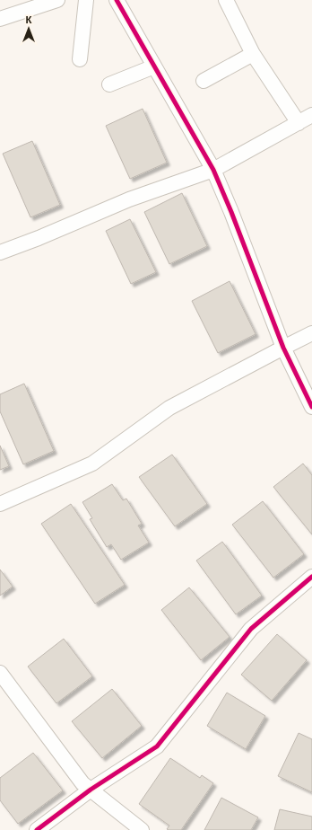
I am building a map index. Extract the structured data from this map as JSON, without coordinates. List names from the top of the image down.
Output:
{
  "north": "top"
}
